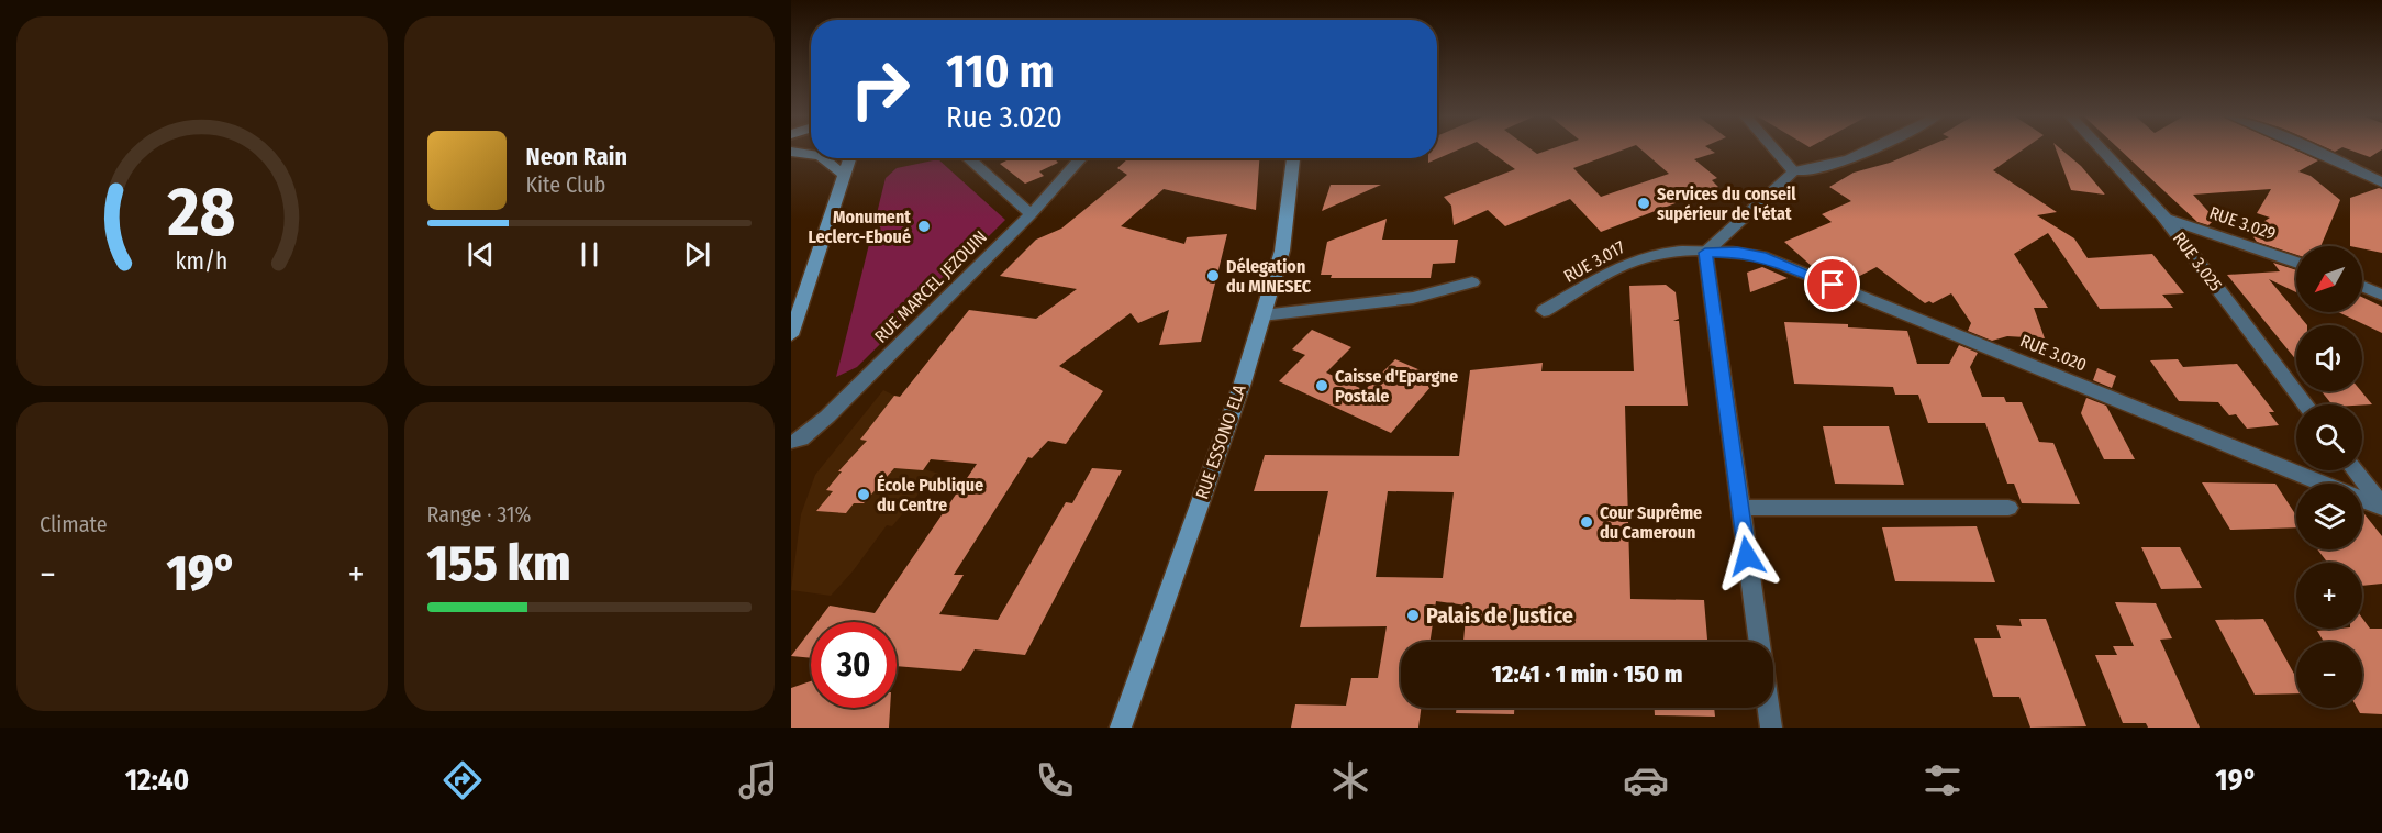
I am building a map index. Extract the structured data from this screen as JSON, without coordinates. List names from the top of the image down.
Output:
{
  "streets": {
    "main road": ["RUE ESSONO ELA"],
    "street": [
      "RUE 3.029",
      "RUE 3.017",
      "RUE 3.025",
      "RUE MARCEL JEZOUIN",
      "RUE 3.020"
    ]
  },
  "crossings": [
    ["RUE 3.029", "RUE 3.025"],
    ["RUE 3.017", "RUE 3.020"]
  ],
  "places": [
    "Services du conseil supérieur de l'état",
    "Monument Leclerc-Eboué",
    "Délegation du MINESEC",
    "Caisse d'Epargne Postale",
    "École Publique du Centre",
    "Cour Suprême du Cameroun",
    "Palais de Justice"
  ],
  "north": "bottom left",
  "page": {
    "turn": ["110 m", "Rue 3.020"],
    "song": ["Neon Rain", "Kite Club"],
    "map_buttons": ["+", "−"],
    "tile": [
      "Climate",
      ["Range · 31%", "155 km"]
    ],
    "heat": ["−", "19°", "+"],
    "limit": "30",
    "trip": "12:41 · 1 min · 150 m",
    "tabs": ["12:40", "19°"],
    "gauge": ["28", "km/h"]
  }
}
